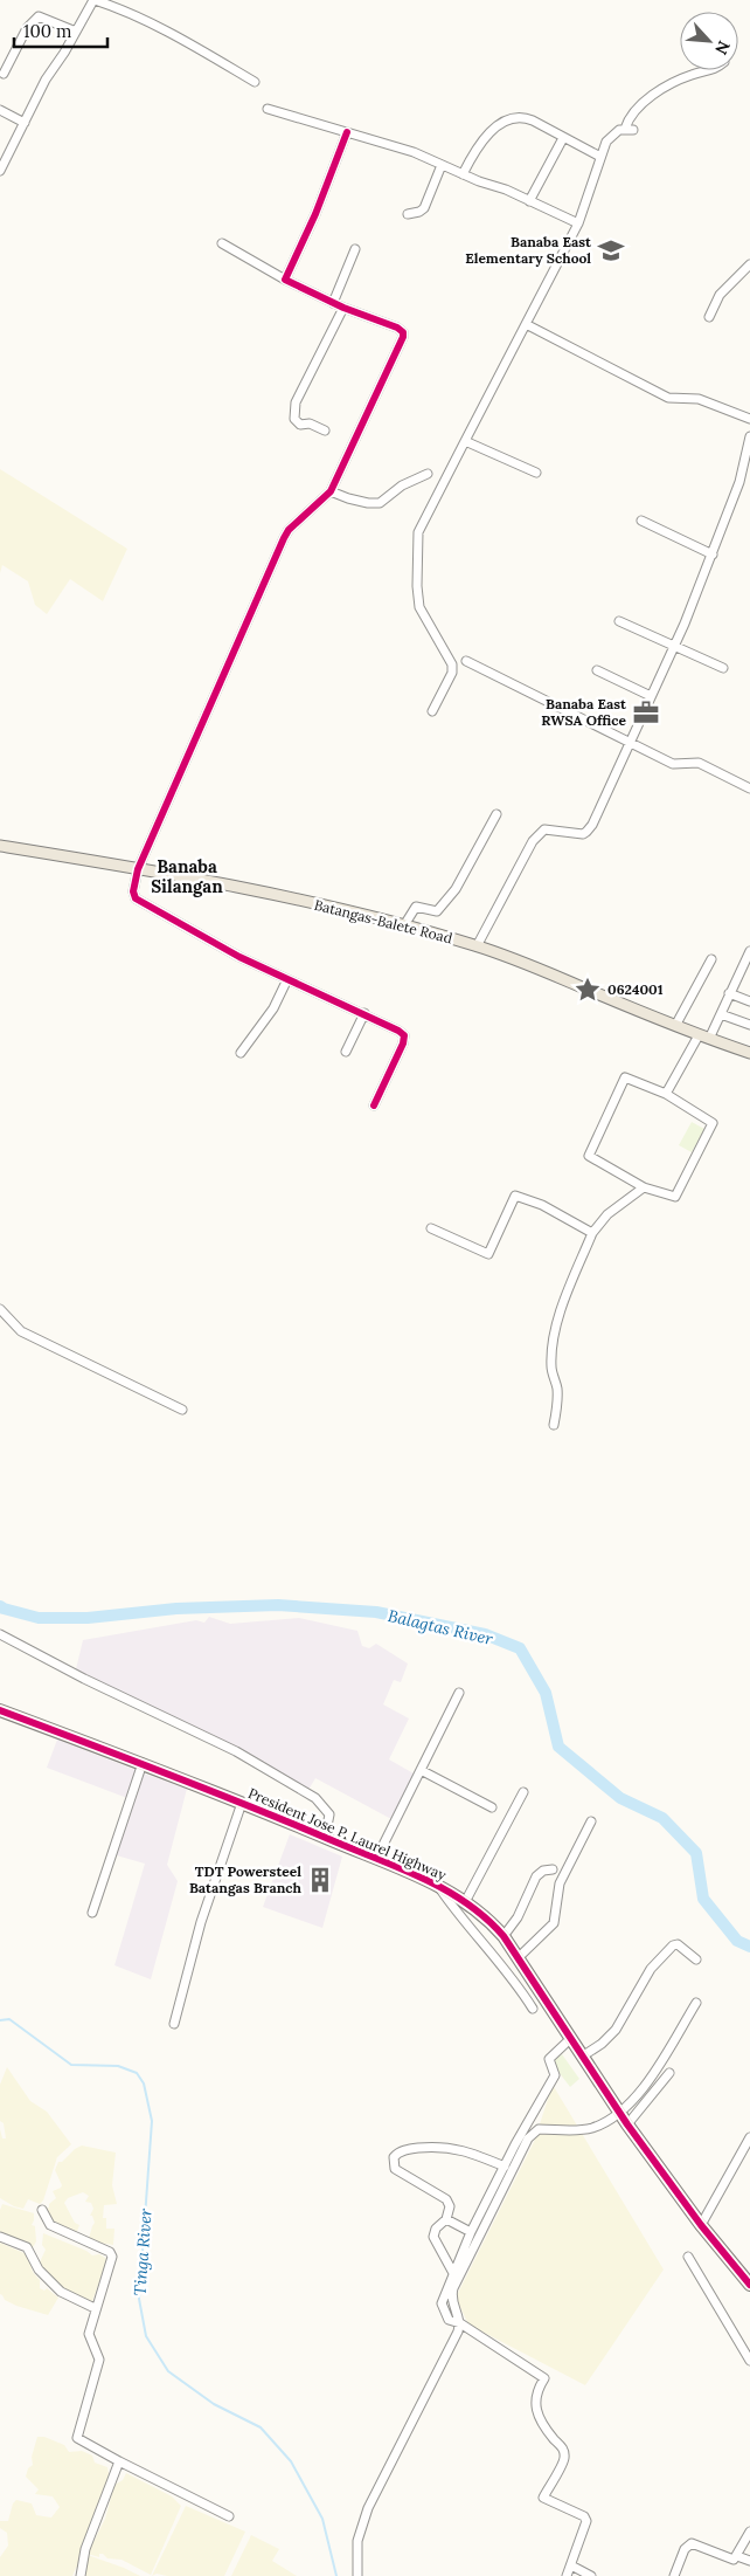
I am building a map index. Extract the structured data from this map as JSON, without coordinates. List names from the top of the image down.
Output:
{
  "streets": {
    "highway": ["President Jose P. Laurel Highway"],
    "main road": ["Batangas-Balete Road"]
  },
  "districts": ["Banaba Silangan"],
  "water": ["Balagtas River", "Tinga River"],
  "places": {
    "school or university": ["Banaba East Elementary School"],
    "office": ["Banaba East RWSA Office"],
    "place": ["0624001"],
    "building": ["TDT Powersteel Batangas Branch"]
  },
  "scale_bar": "100 m",
  "north": "bottom right"
}
